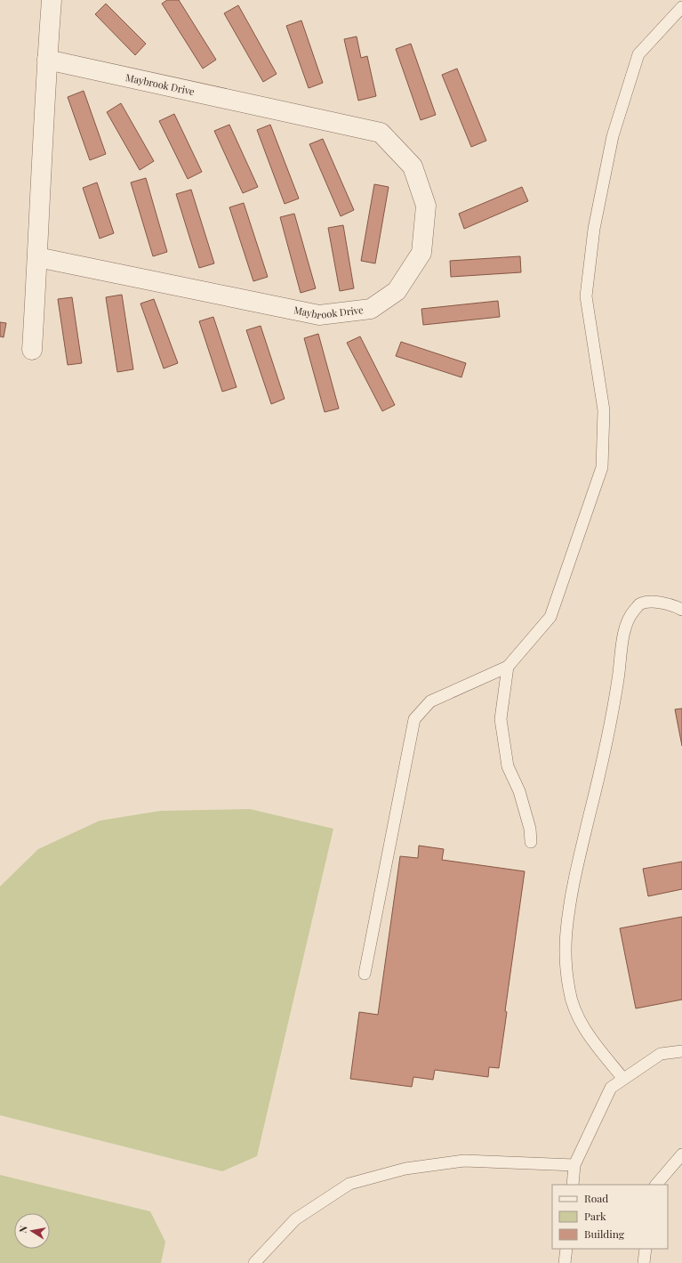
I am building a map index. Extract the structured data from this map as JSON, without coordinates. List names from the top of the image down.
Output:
{
  "streets": {
    "street": ["Maybrook Drive"]
  },
  "legend": ["Road", "Park", "Building"],
  "north": "left"
}
